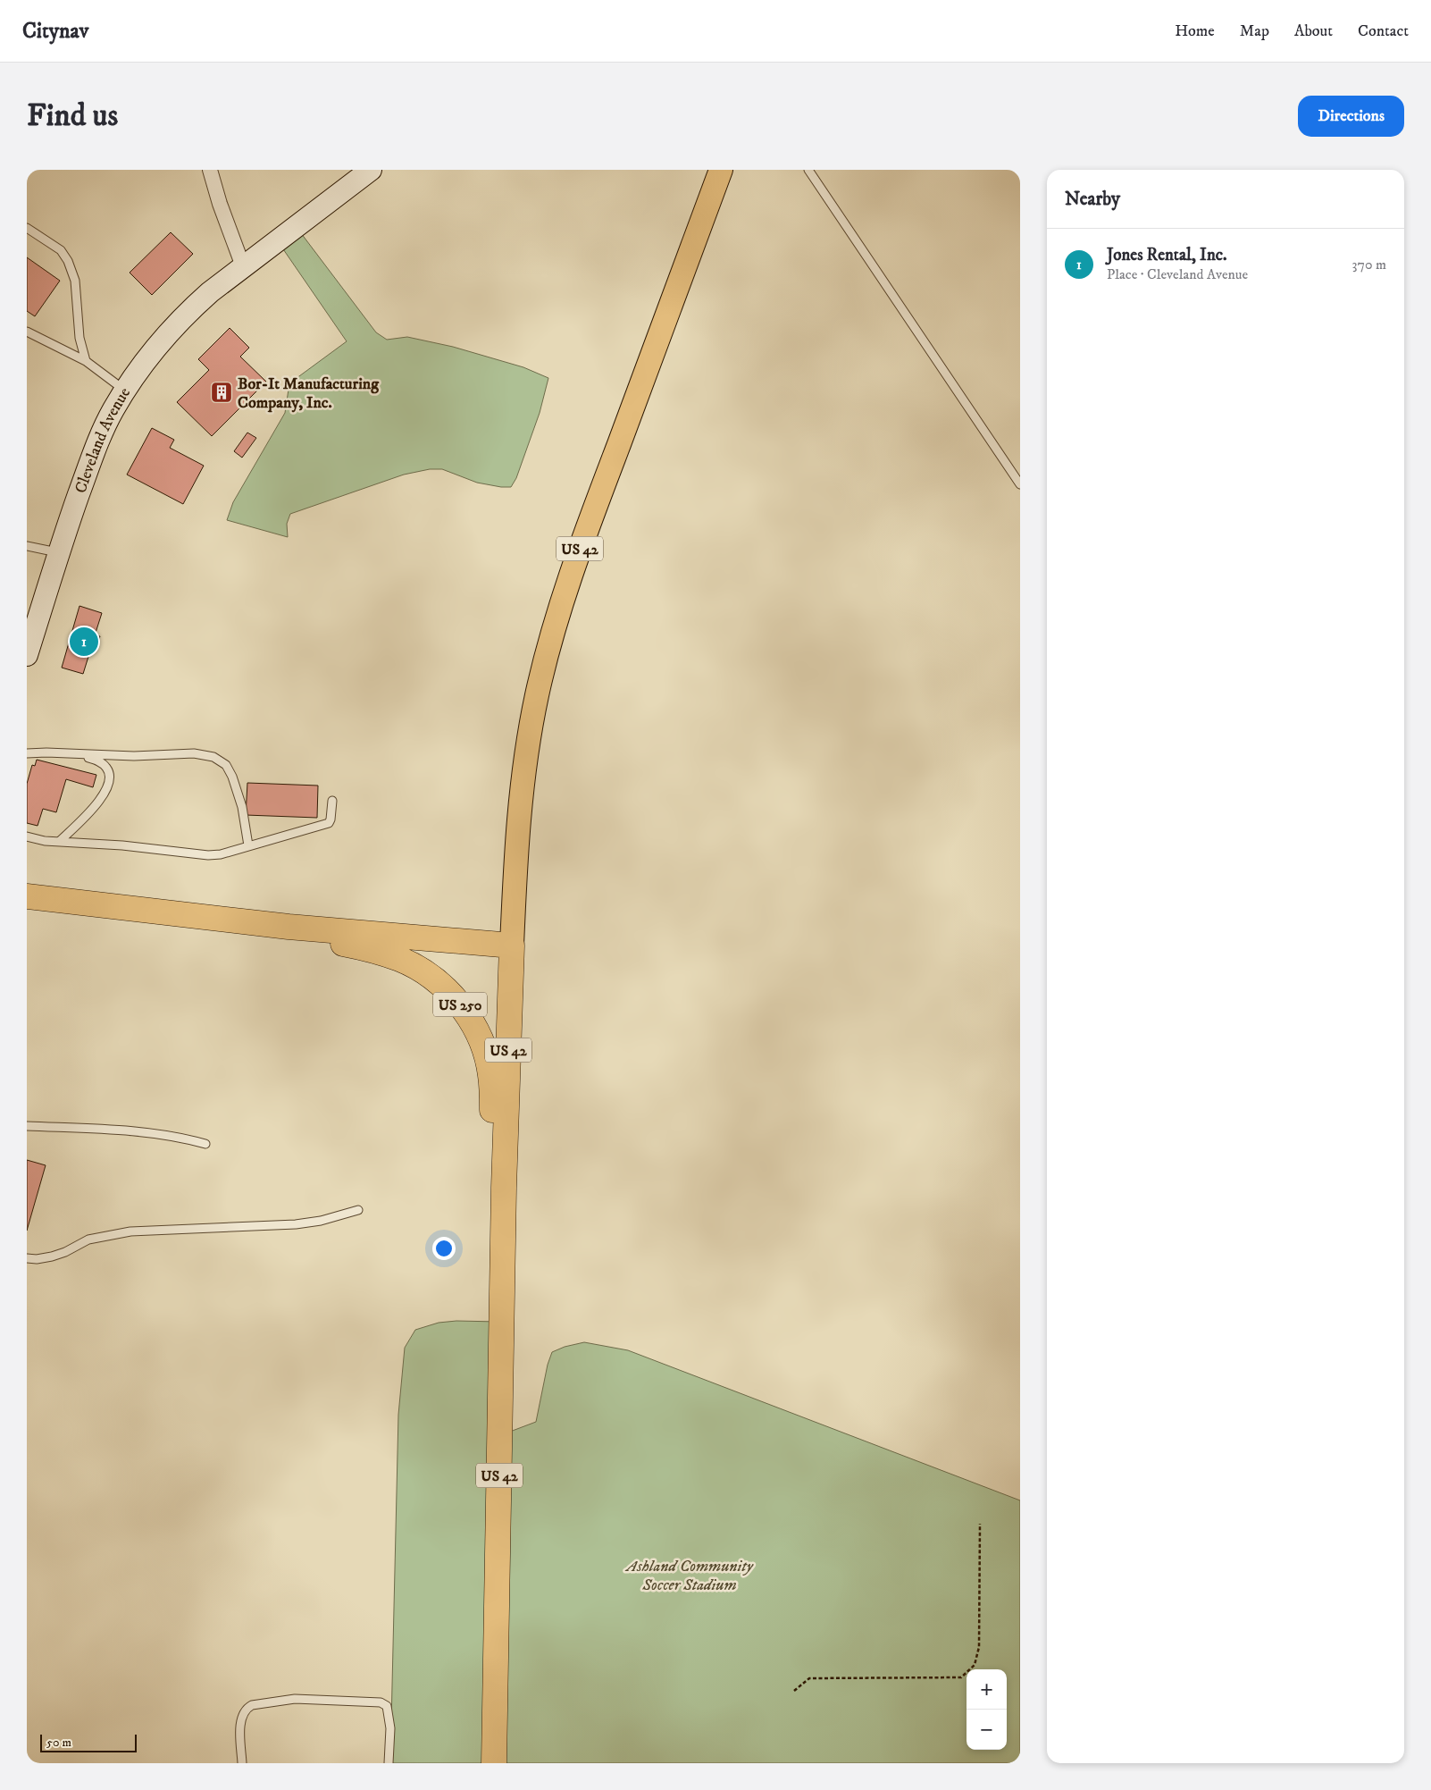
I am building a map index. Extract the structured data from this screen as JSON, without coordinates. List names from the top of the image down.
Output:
{
  "streets": {
    "highway": ["US 42", "US 250"],
    "main road": ["Cleveland Avenue"]
  },
  "crossings": [
    ["US 42", "US 250"]
  ],
  "parks": ["Ashland Community Soccer Stadium"],
  "places": {
    "building": ["Bor-It Manufacturing Company, Inc."]
  },
  "scale_bar": "50 m",
  "page": {
    "header": "Citynav",
    "nav": [
      "Home",
      "Map",
      "About",
      "Contact"
    ],
    "buttons": "Directions",
    "title": "Find us",
    "heading": "Nearby",
    "list": [
      {
        "mark": "1",
        "name": "Jones Rental, Inc.",
        "note": "Place · Cleveland Avenue",
        "value": "370 m"
      }
    ],
    "pins": "1",
    "map_buttons": ["+", "−"],
    "scale": "50 m"
  }
}
